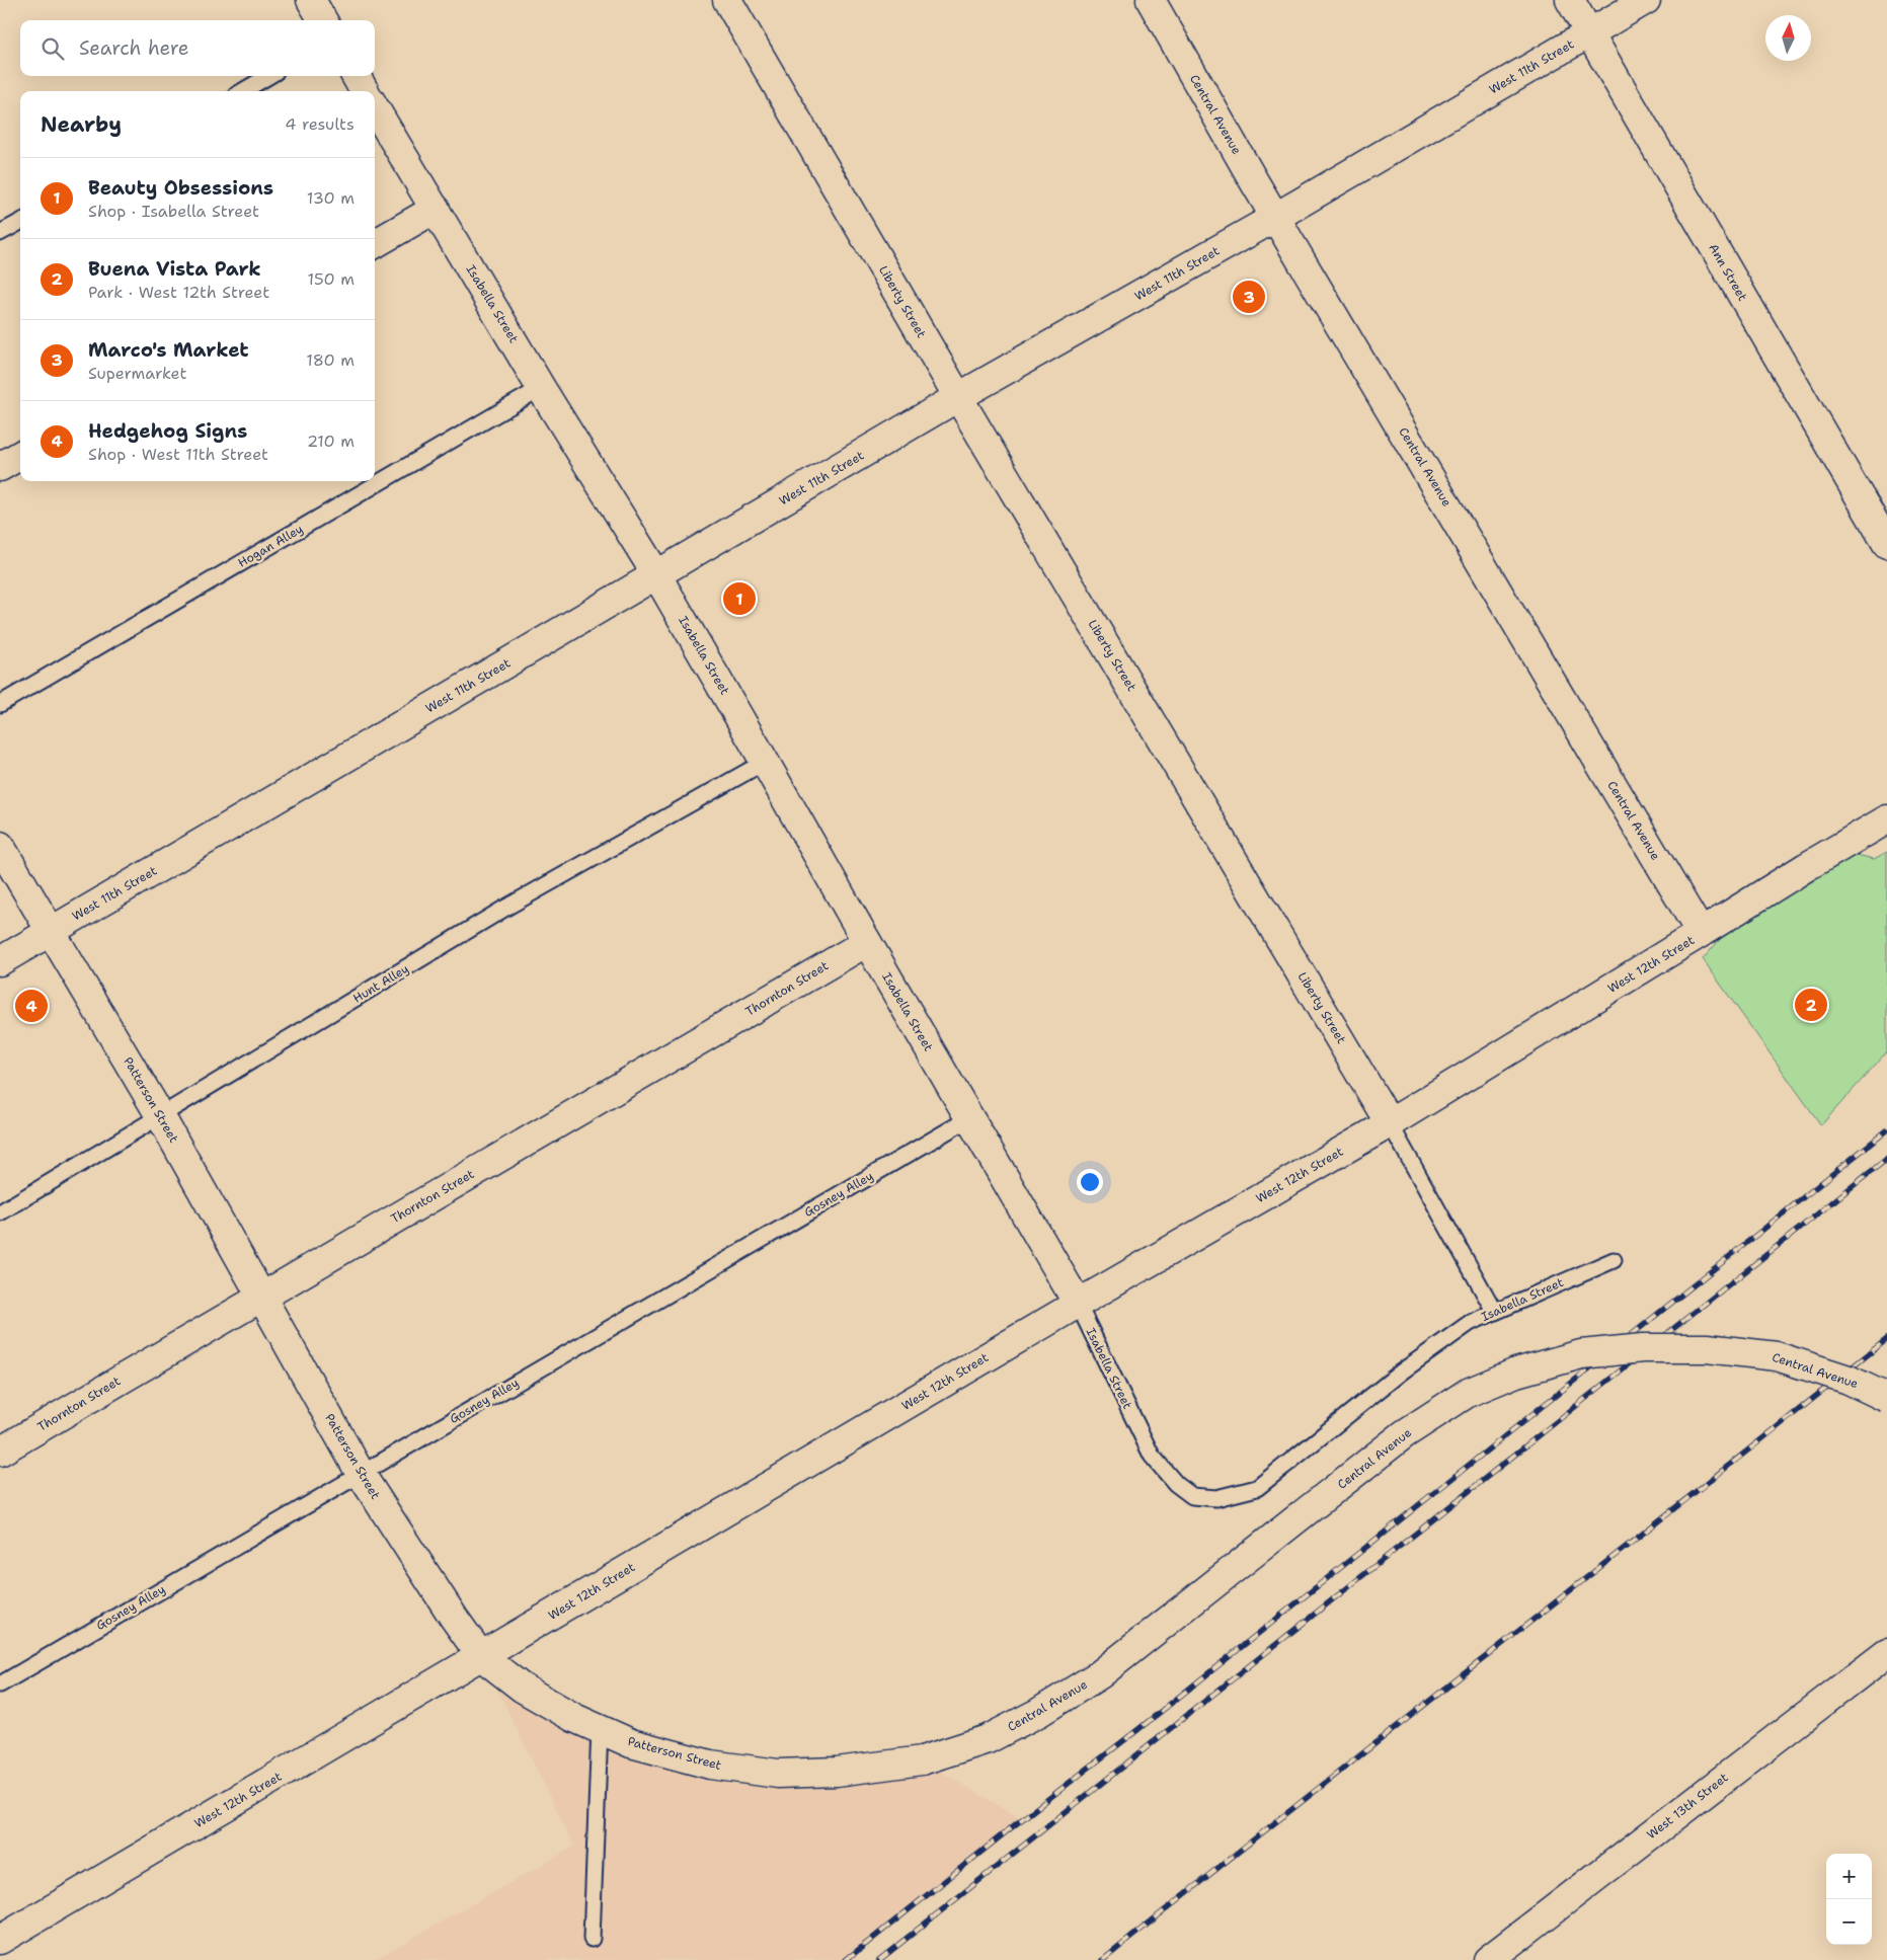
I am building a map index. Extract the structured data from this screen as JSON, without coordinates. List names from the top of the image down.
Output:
{
  "streets": {
    "street": [
      "West 11th Street",
      "Central Avenue",
      "Ann Street",
      "Liberty Street",
      "Isabella Street",
      "West 12th Street",
      "Thornton Street",
      "Patterson Street",
      "West 13th Street"
    ],
    "lane": ["Hogan Alley", "Hunt Alley", "Gosney Alley"]
  },
  "crossings": [
    ["West 11th Street", "Central Avenue"],
    ["West 11th Street", "Ann Street"],
    ["West 11th Street", "Liberty Street"],
    ["West 11th Street", "Isabella Street"],
    ["West 11th Street", "Patterson Street"],
    ["Central Avenue", "West 12th Street"],
    ["Central Avenue", "Patterson Street"],
    ["Liberty Street", "Isabella Street"],
    ["Liberty Street", "West 12th Street"],
    ["Isabella Street", "Hogan Alley"],
    ["Isabella Street", "West 12th Street"],
    ["Isabella Street", "Hunt Alley"],
    ["Isabella Street", "Thornton Street"],
    ["Isabella Street", "Gosney Alley"],
    ["West 12th Street", "Patterson Street"],
    ["Hunt Alley", "Patterson Street"],
    ["Thornton Street", "Patterson Street"],
    ["Patterson Street", "Gosney Alley"]
  ],
  "north": "top",
  "page": {
    "search": "Search here",
    "heading": ["Nearby", "4 results"],
    "list": [
      {
        "mark": "1",
        "name": "Beauty Obsessions",
        "note": "Shop · Isabella Street",
        "value": "130 m"
      },
      {
        "mark": "2",
        "name": "Buena Vista Park",
        "note": "Park · West 12th Street",
        "value": "150 m"
      },
      {
        "mark": "3",
        "name": "Marco's Market",
        "note": "Supermarket",
        "value": "180 m"
      },
      {
        "mark": "4",
        "name": "Hedgehog Signs",
        "note": "Shop · West 11th Street",
        "value": "210 m"
      }
    ],
    "pins": [
      "3",
      "1",
      "2",
      "4"
    ],
    "map_buttons": ["+", "−"]
  }
}
